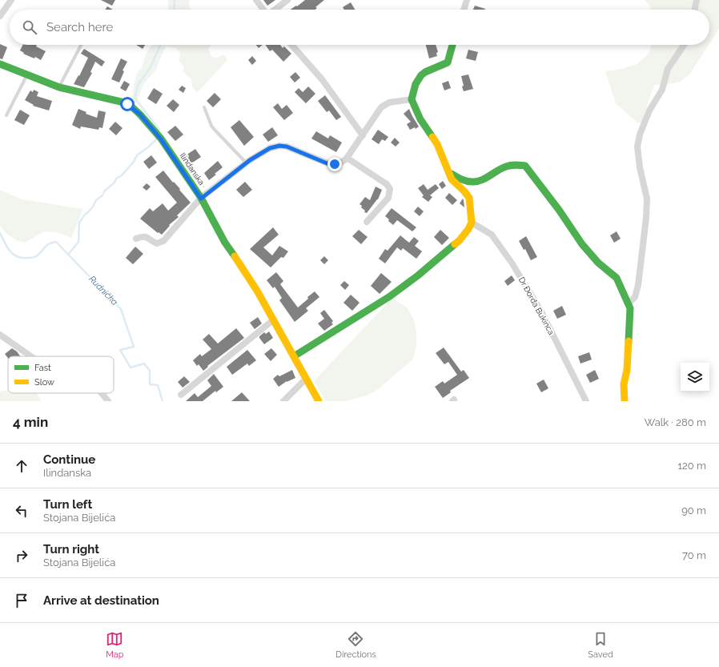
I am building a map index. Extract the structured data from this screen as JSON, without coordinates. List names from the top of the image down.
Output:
{
  "streets": {
    "street": ["Ilindanska", "Dr Đorđa Bukinca"]
  },
  "water": ["Rudnička"],
  "legend": ["Fast", "Slow"],
  "page": {
    "search": "Search here",
    "heading": ["4 min", "Walk · 280 m"],
    "list": [
      ["Continue", "Ilindanska", "120 m"],
      ["Turn left", "Stojana Bijelića", "90 m"],
      ["Turn right", "Stojana Bijelića", "70 m"],
      "Arrive at destination"
    ],
    "nav": ["Map", "Directions", "Saved"]
  }
}
